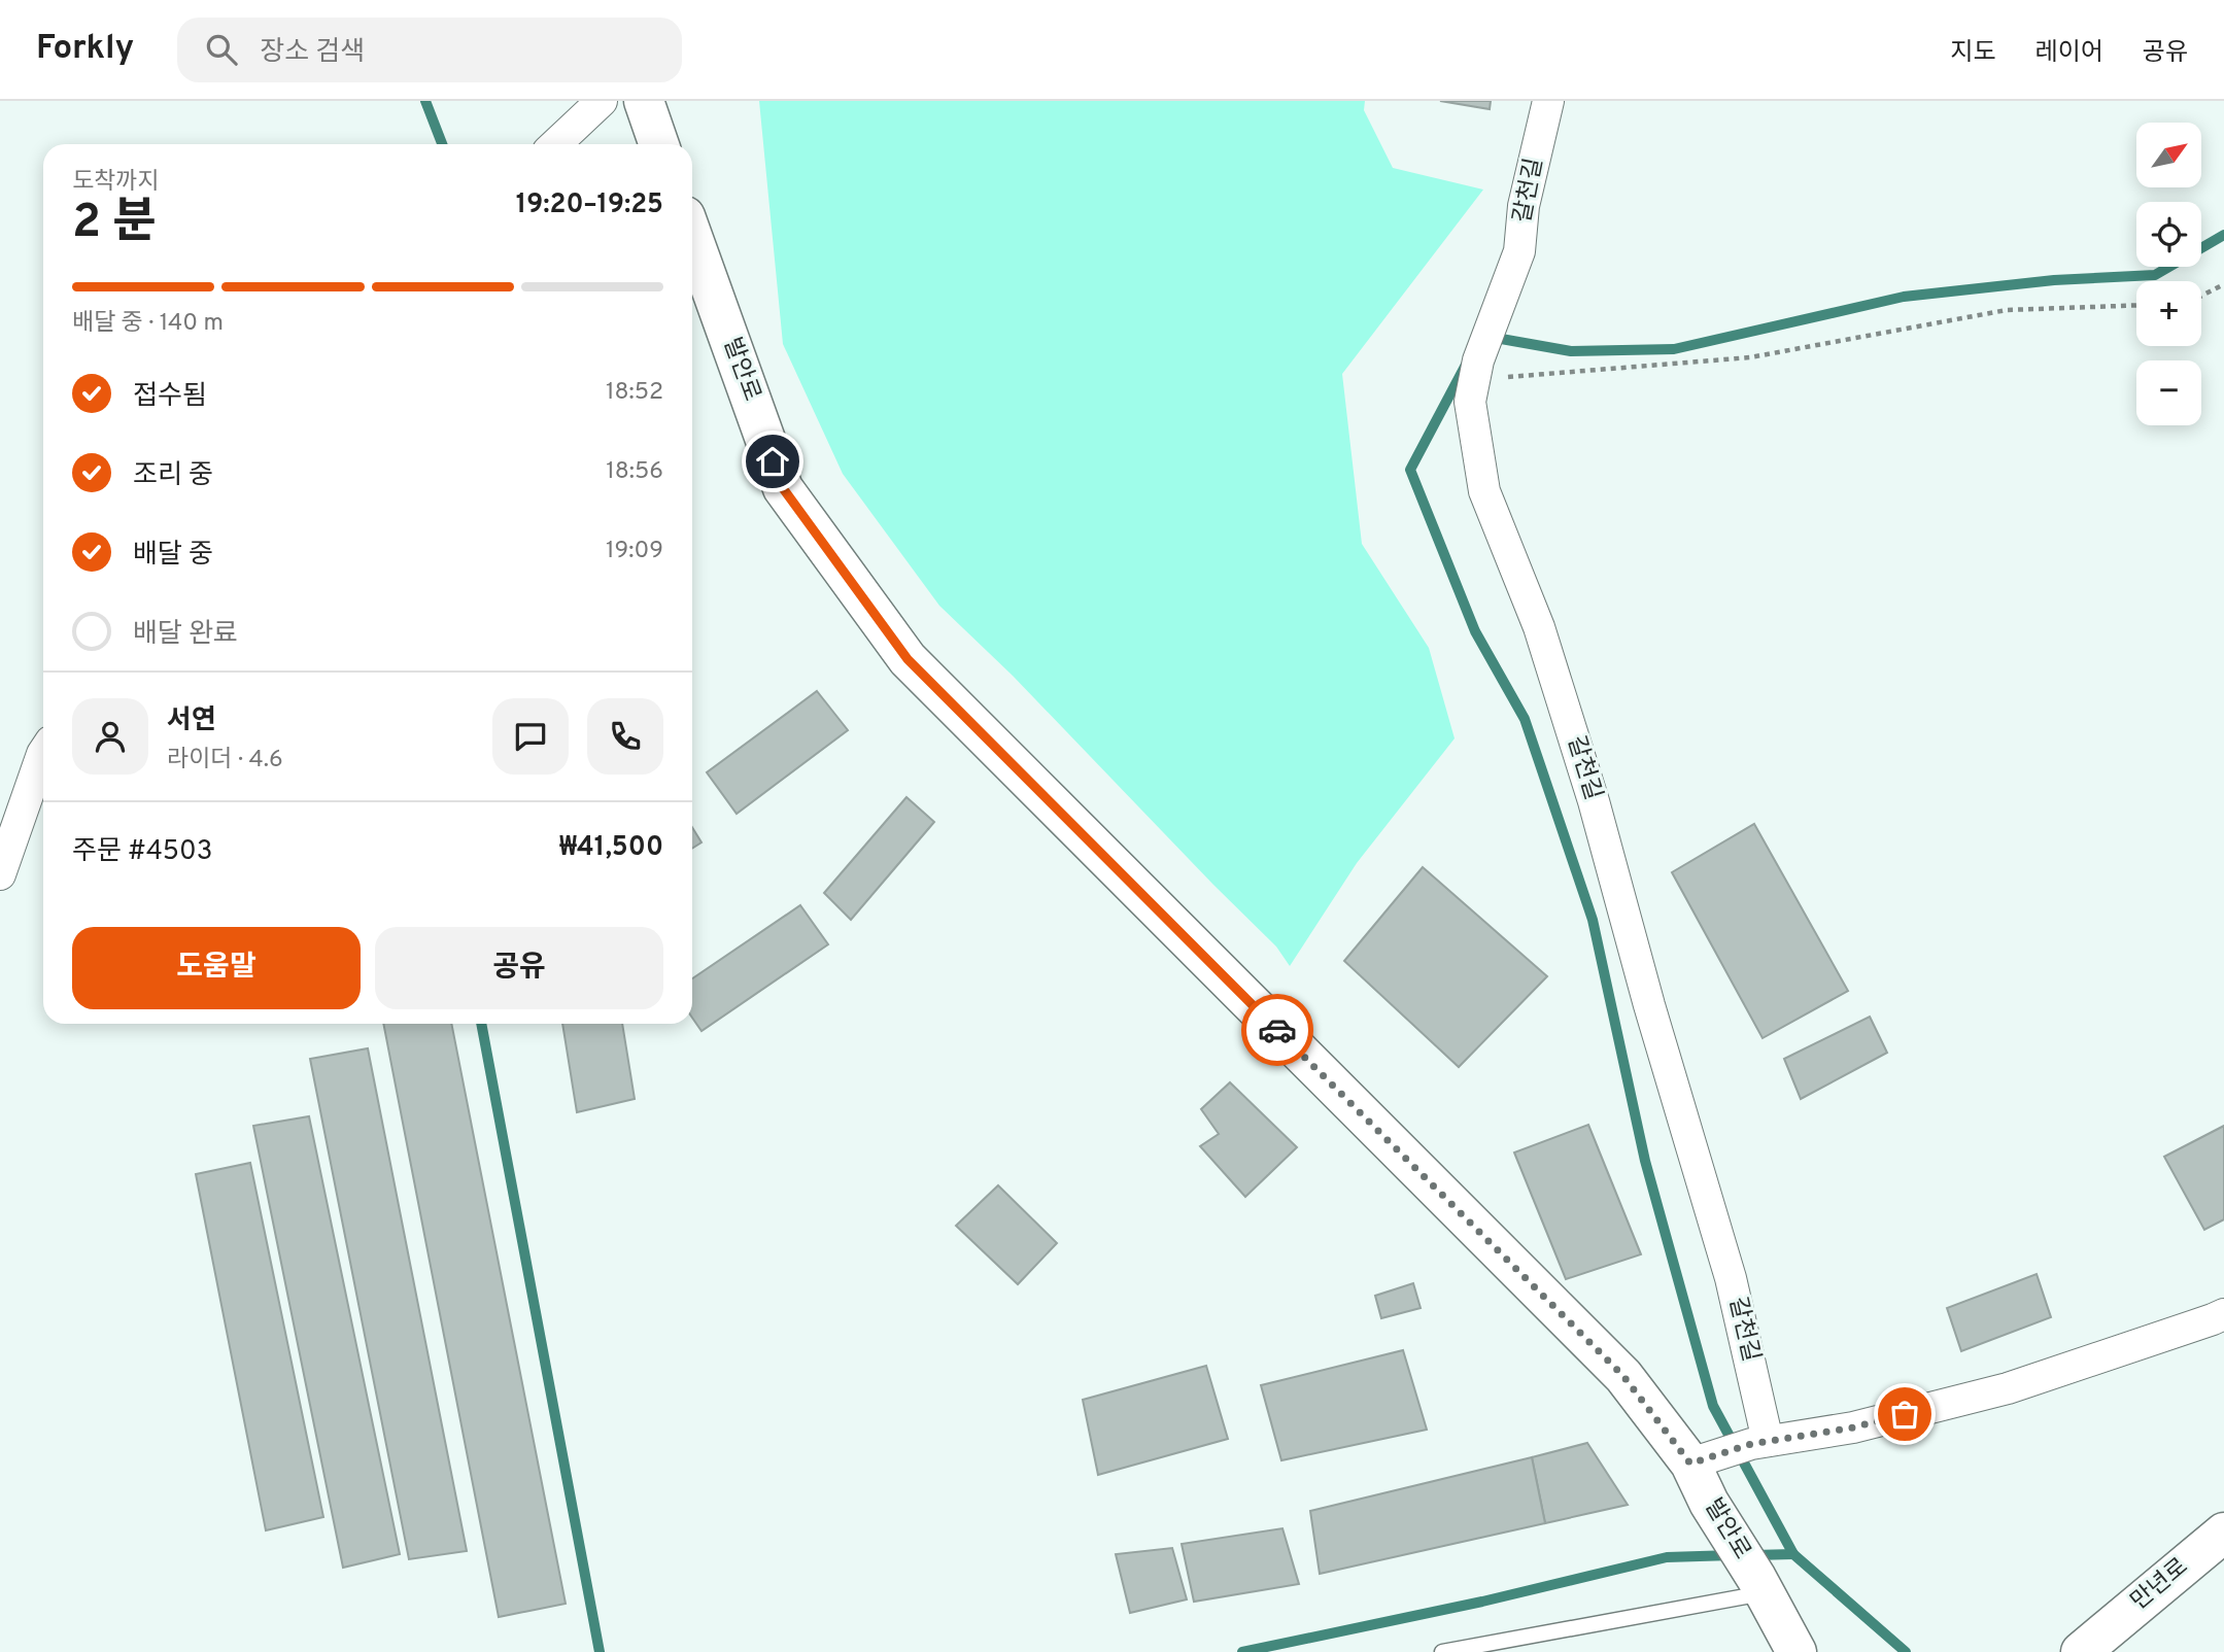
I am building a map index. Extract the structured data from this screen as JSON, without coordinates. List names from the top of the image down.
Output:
{
  "streets": {
    "main road": ["발안로", "만년로"],
    "street": ["갈천길"]
  },
  "north": "top right",
  "page": {
    "header": "Forkly",
    "search": "장소 검색",
    "nav": ["지도", "레이어", "공유"],
    "map_buttons": ["+", "−"],
    "heading": ["2 분", "도착까지", "19:20–19:25"],
    "panel": [
      "서연",
      "라이더 · 4.6",
      "주문 #4503",
      "₩41,500"
    ],
    "bar": "배달 중 · 140 m",
    "list": [
      ["접수됨", "18:52"],
      ["조리 중", "18:56"],
      ["배달 중", "19:09"],
      "배달 완료"
    ],
    "buttons": ["도움말", "공유"]
  }
}
